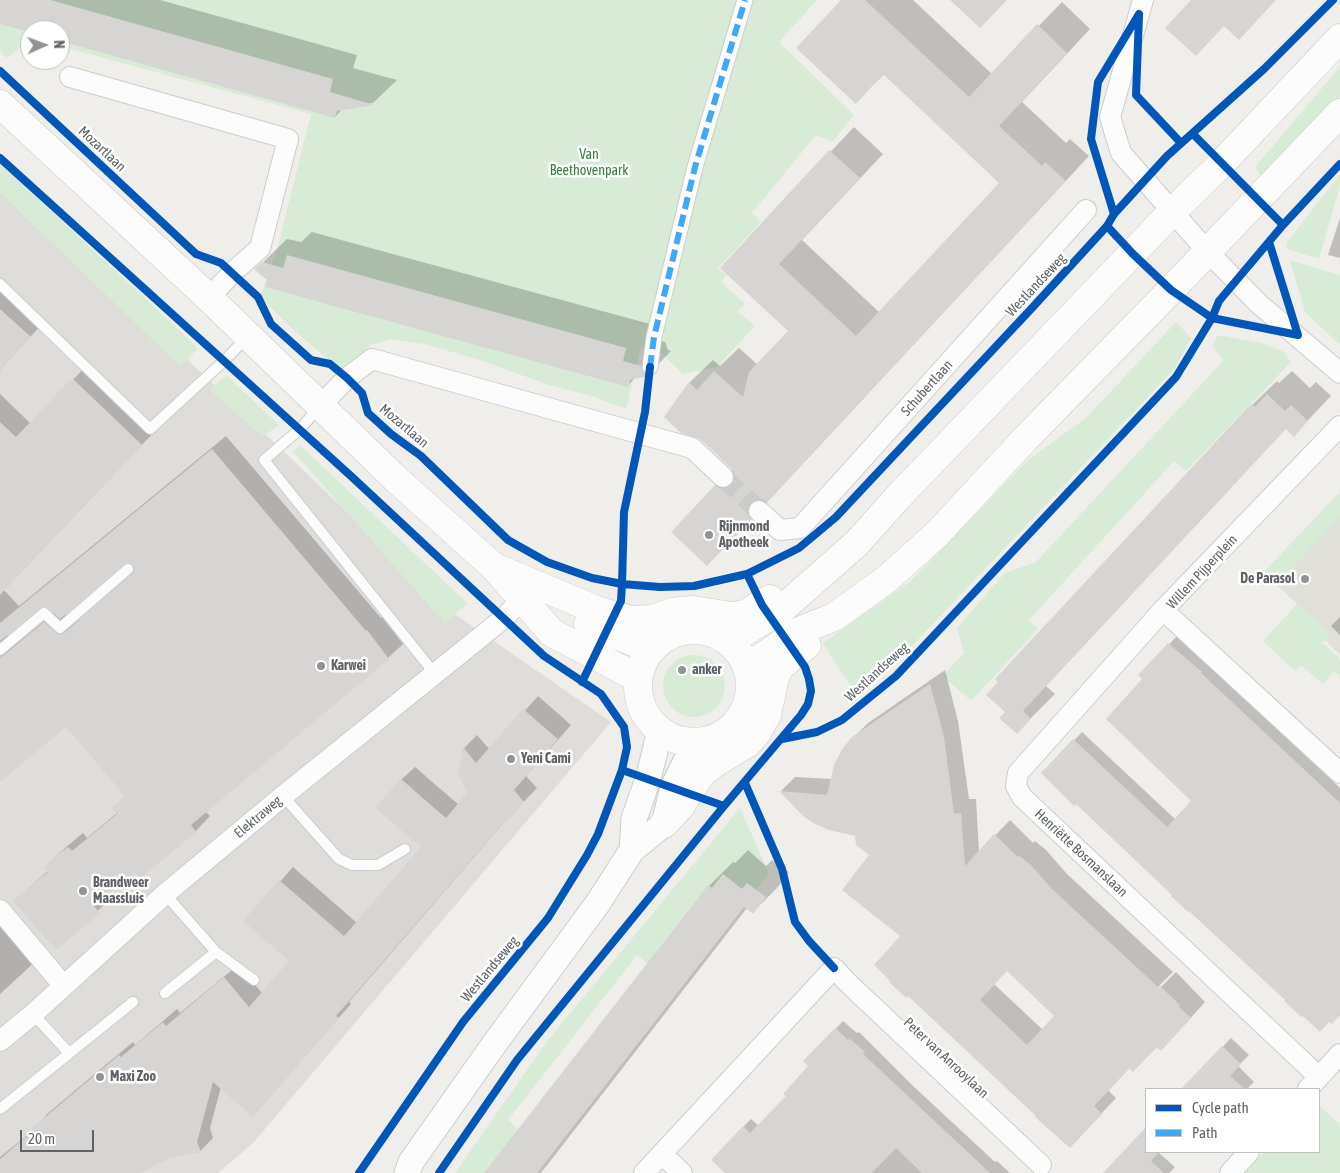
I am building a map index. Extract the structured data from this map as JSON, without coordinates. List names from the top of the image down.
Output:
{
  "streets": {
    "street": [
      "Schubertlaan",
      "Willem Pijperplein",
      "Elektraweg",
      "Henriëtte Bosmanslaan",
      "Peter van Anrooylaan"
    ],
    "cycle path": ["Mozartlaan", "Westlandseweg"]
  },
  "crossings": [
    ["Willem Pijperplein", "Henriëtte Bosmanslaan"]
  ],
  "parks": ["Van Beethovenpark"],
  "places": [
    "Rijnmond Apotheek",
    "De Parasol",
    "Karwei",
    "anker",
    "Yeni Cami",
    "Brandweer Maassluis",
    "Maxi Zoo"
  ],
  "legend": ["Cycle path", "Path"],
  "scale_bar": "20 m",
  "north": "right"
}
